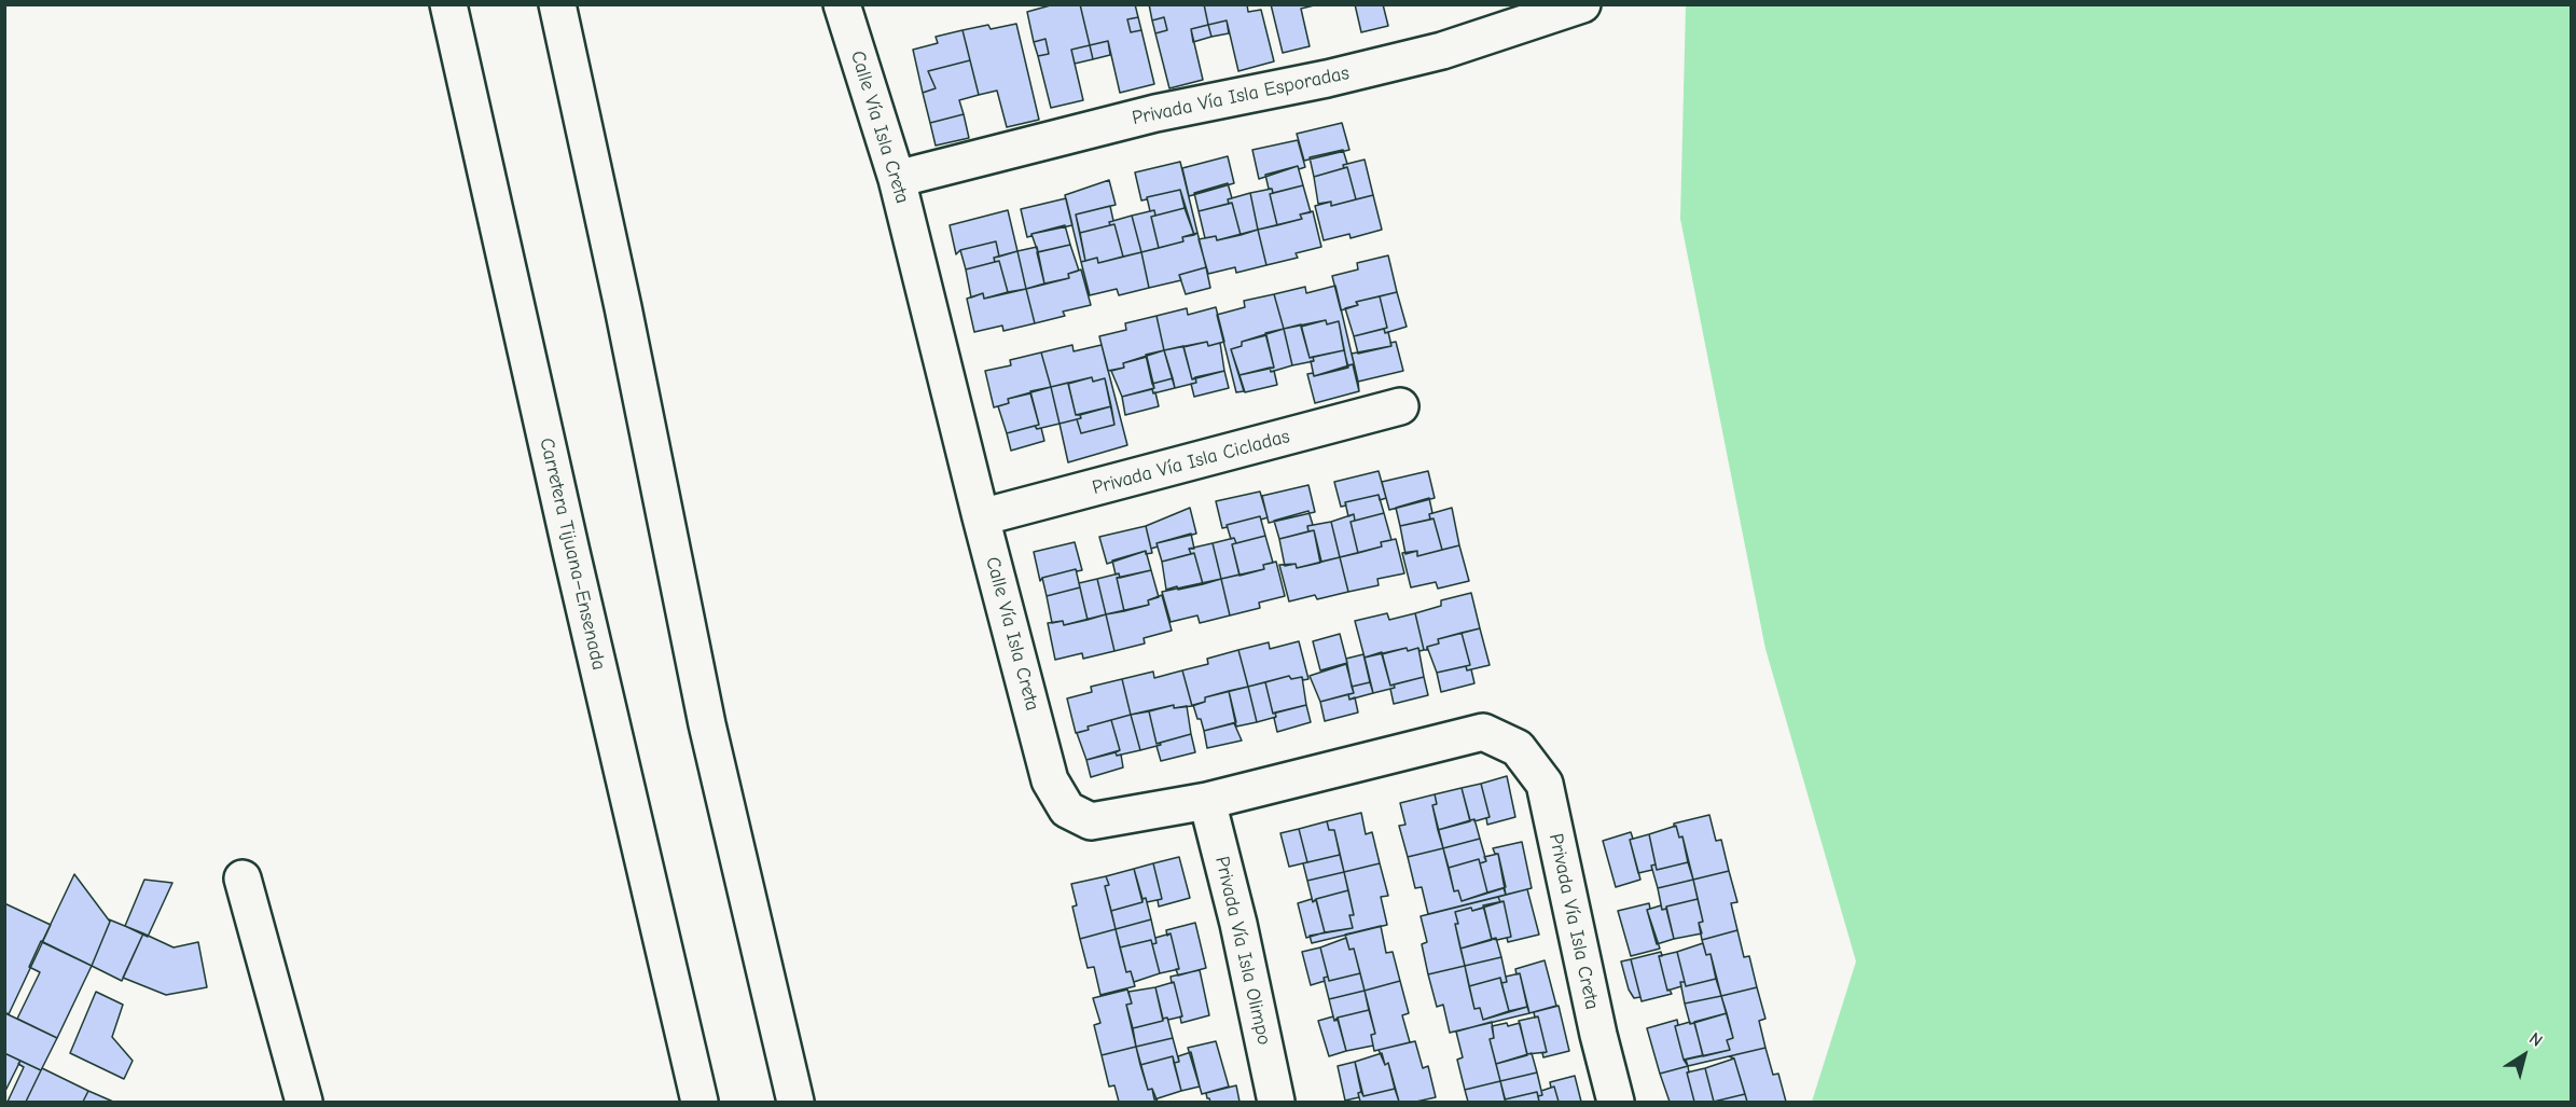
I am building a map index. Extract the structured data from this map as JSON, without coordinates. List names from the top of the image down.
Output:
{
  "streets": {
    "main road": [
      "Privada Vía Isla Esporadas",
      "Calle Vía Isla Creta",
      "Privada Vía Isla Cicladas",
      "Carretera Tijuana–Ensenada",
      "Privada Vía Isla Creta",
      "Privada Vía Isla Olimpo"
    ]
  },
  "crossings": [
    ["Privada Vía Isla Esporadas", "Calle Vía Isla Creta"],
    ["Calle Vía Isla Creta", "Privada Vía Isla Cicladas"],
    ["Calle Vía Isla Creta", "Privada Vía Isla Creta"],
    ["Calle Vía Isla Creta", "Privada Vía Isla Olimpo"]
  ],
  "north": "top right"
}
